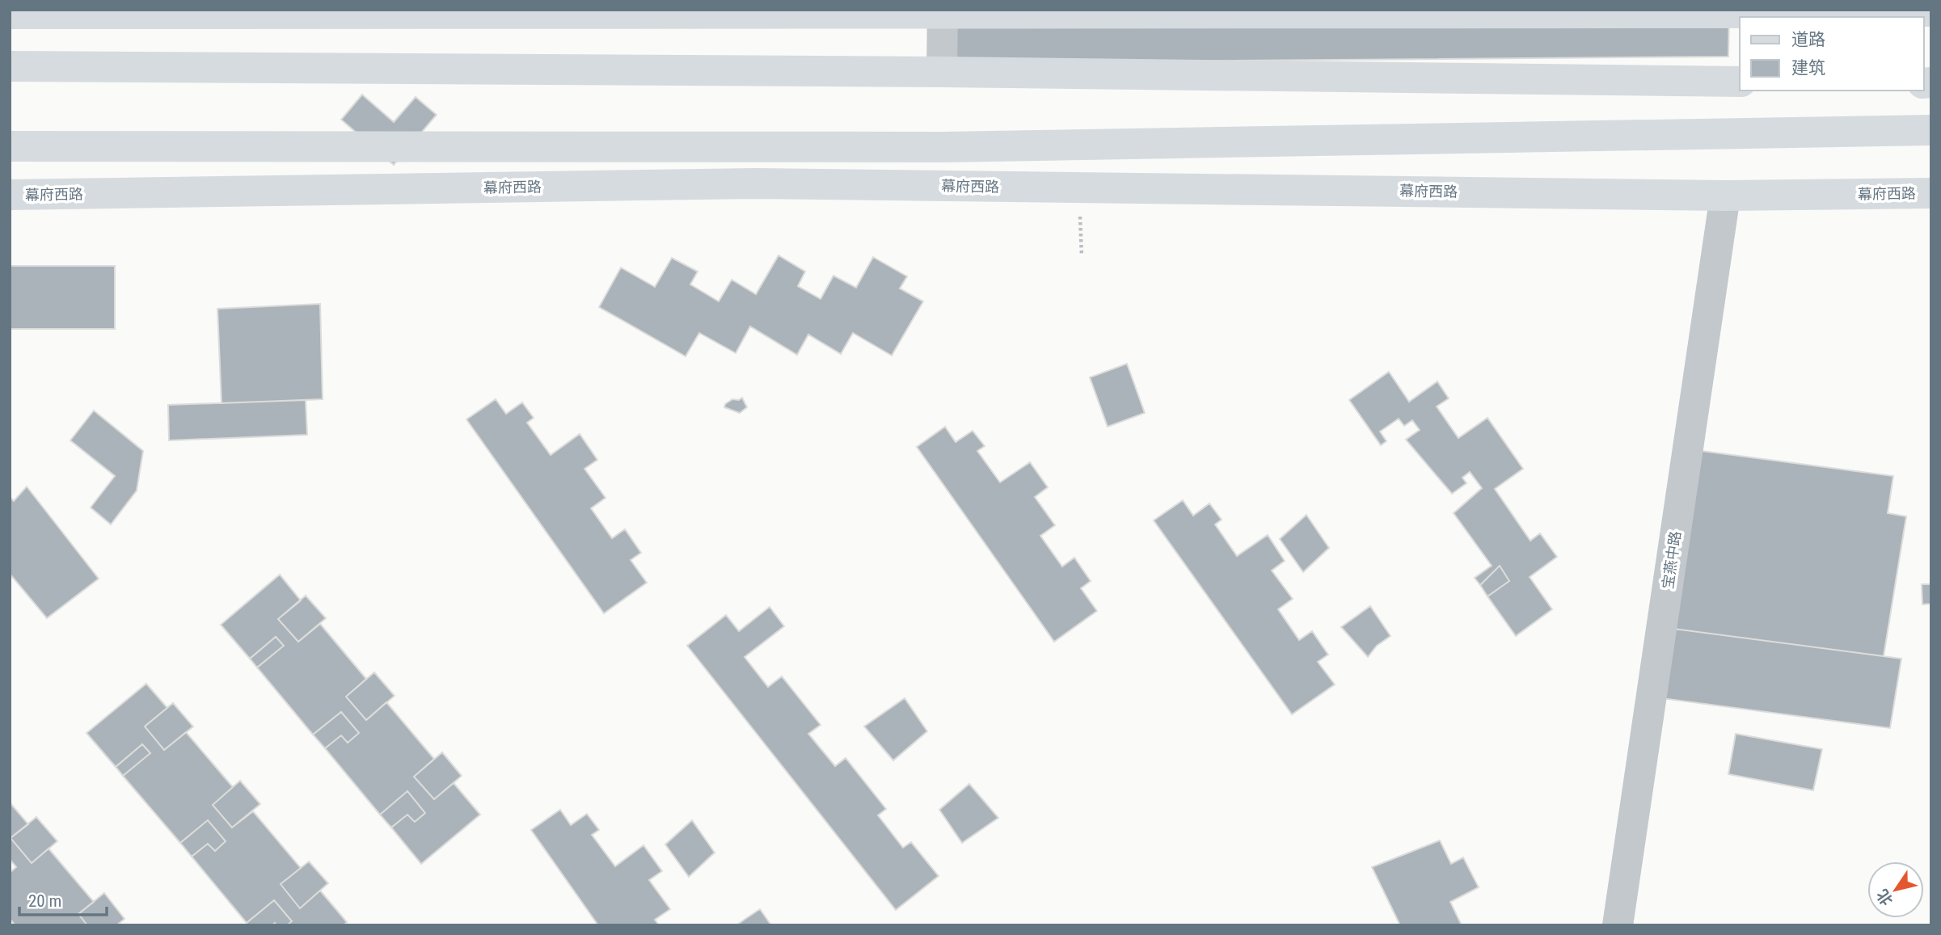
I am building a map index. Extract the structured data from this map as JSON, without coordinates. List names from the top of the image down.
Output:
{
  "streets": {
    "main road": ["幕府西路"],
    "street": ["宝燕中路"]
  },
  "crossings": [
    ["幕府西路", "宝燕中路"]
  ],
  "legend": ["道路", "建筑"],
  "scale_bar": "20 m",
  "north": "bottom left"
}
